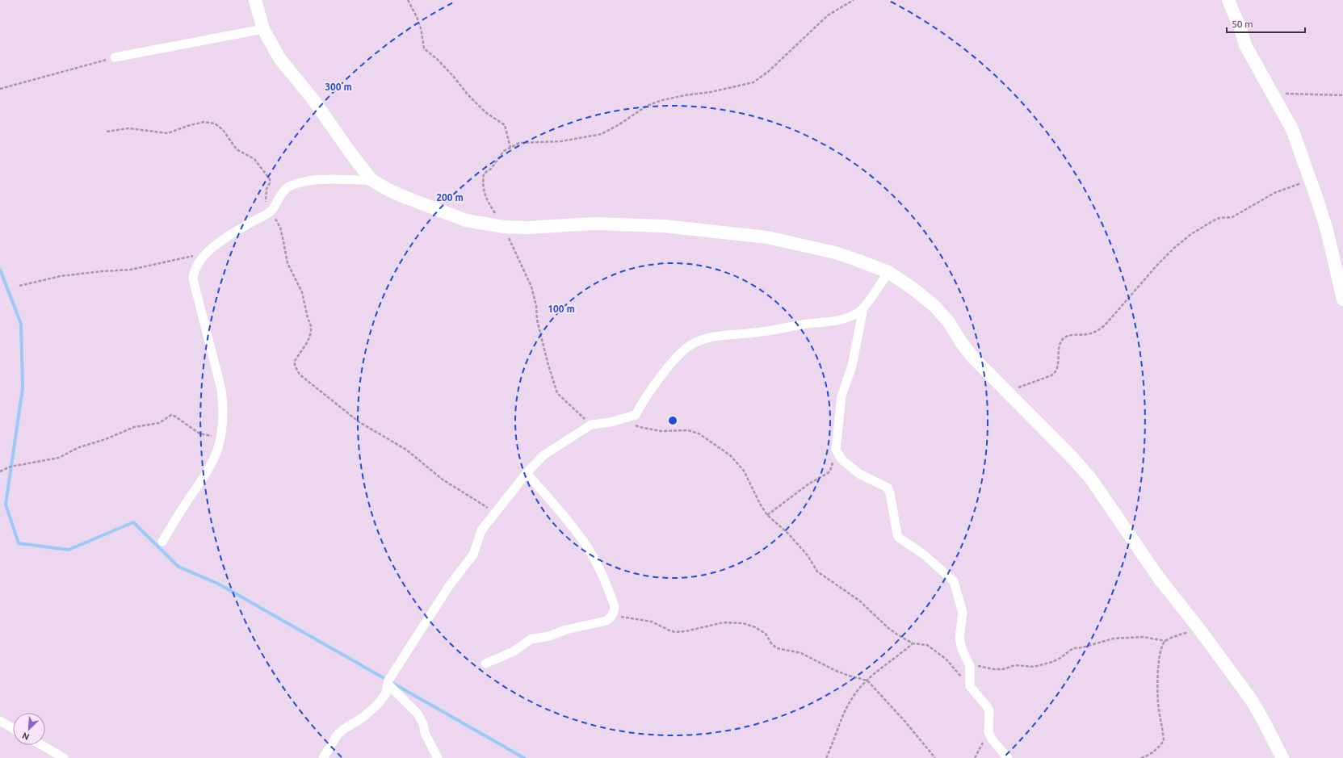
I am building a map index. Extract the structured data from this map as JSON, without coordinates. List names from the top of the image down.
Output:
{
  "scale_bar": "50 m",
  "north": "bottom left",
  "rings": ["300 m", "200 m", "100 m"]
}
